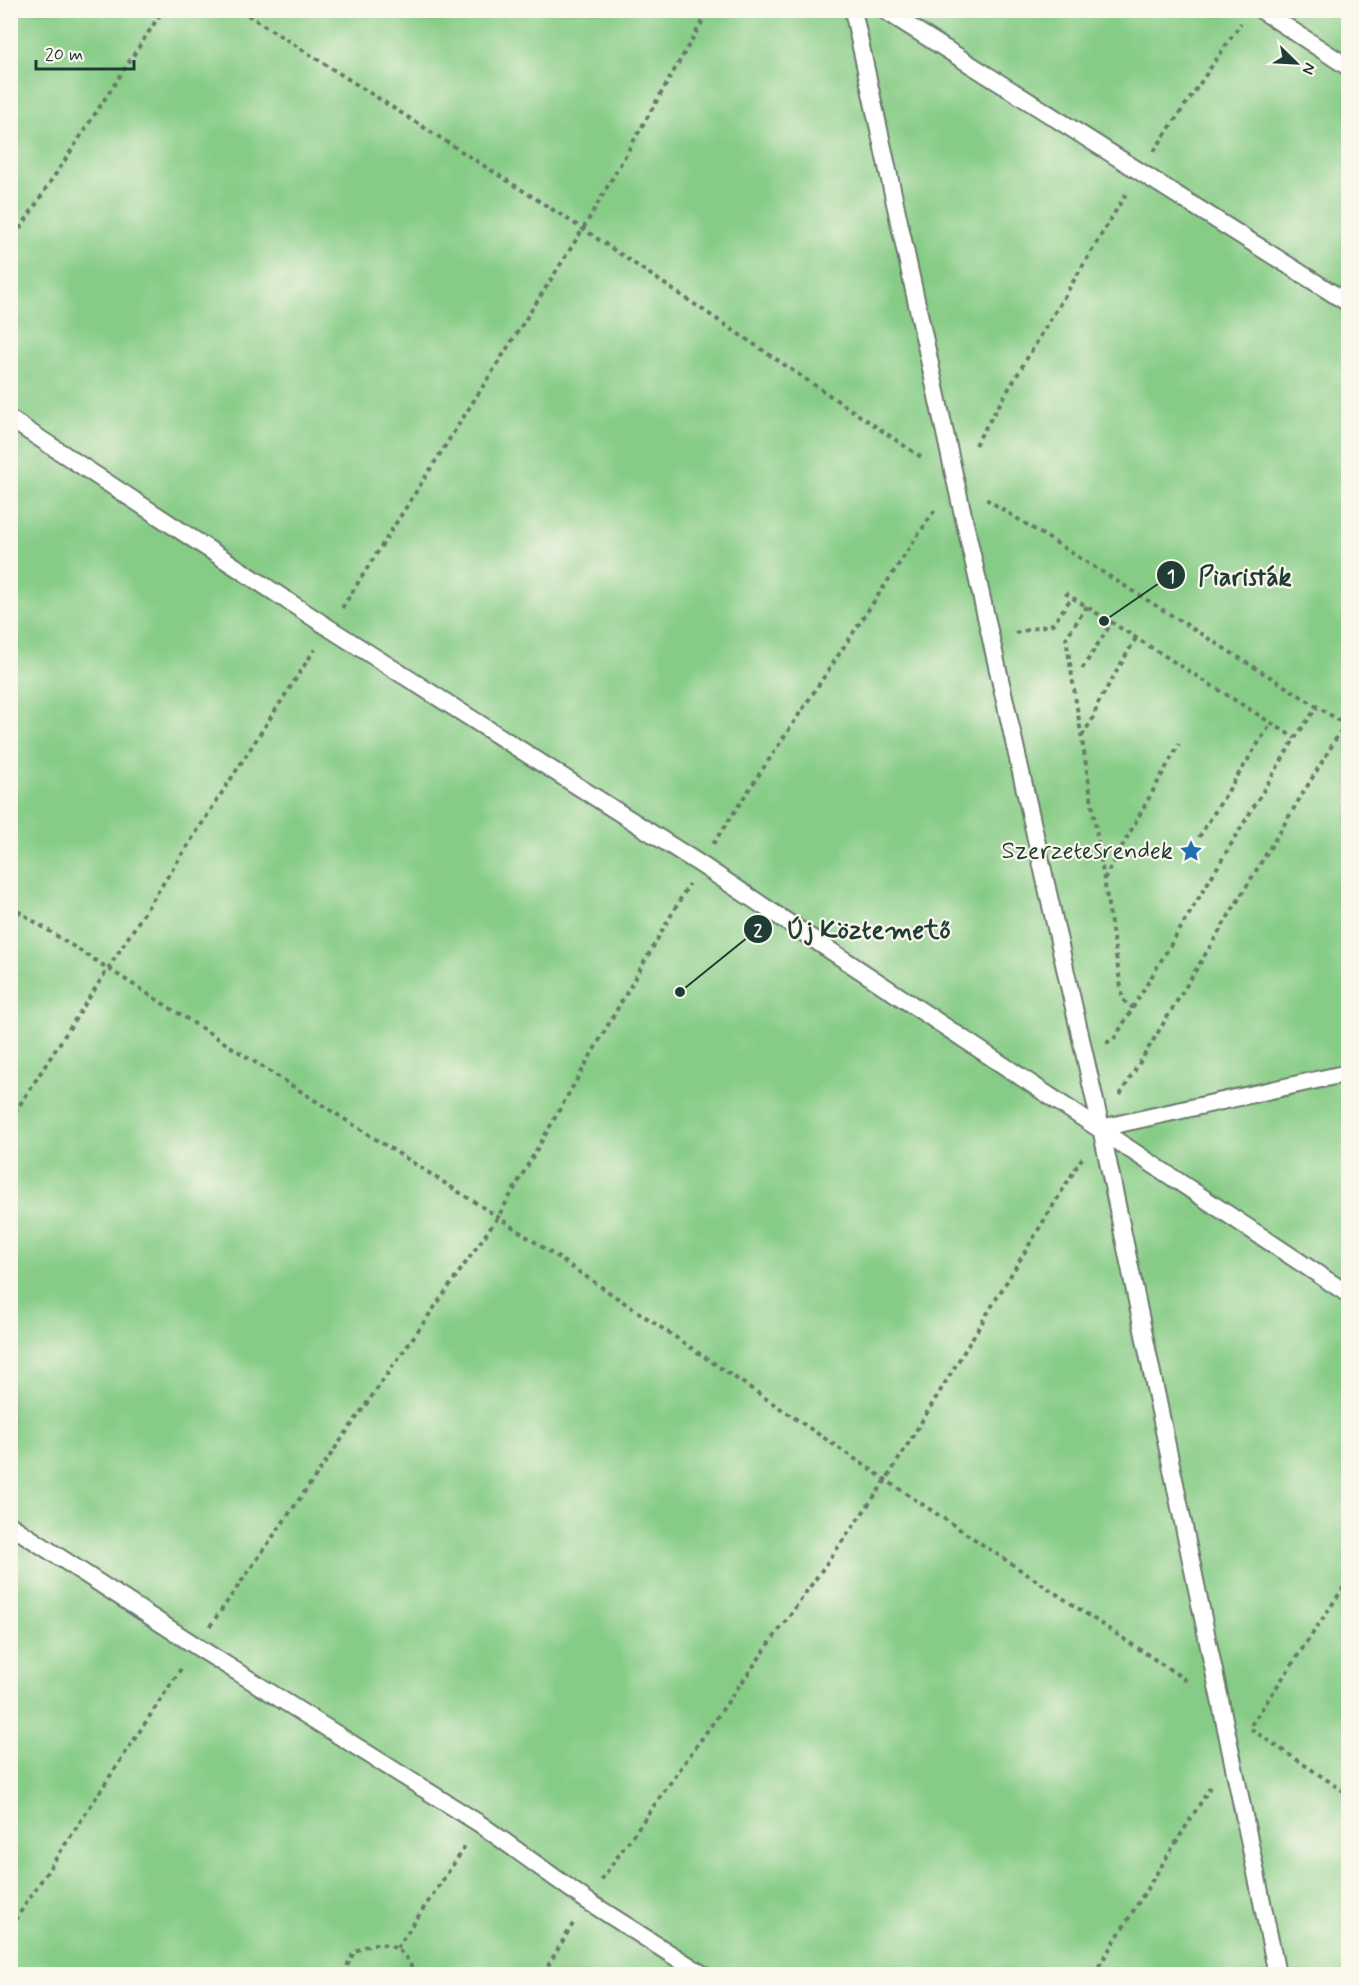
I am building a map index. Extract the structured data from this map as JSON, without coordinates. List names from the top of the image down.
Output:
{
  "places": {
    "other": ["Piaristák", "Új Köztemető"],
    "place": ["Szerzetesrendek"]
  },
  "scale_bar": "20 m",
  "north": "bottom right"
}
